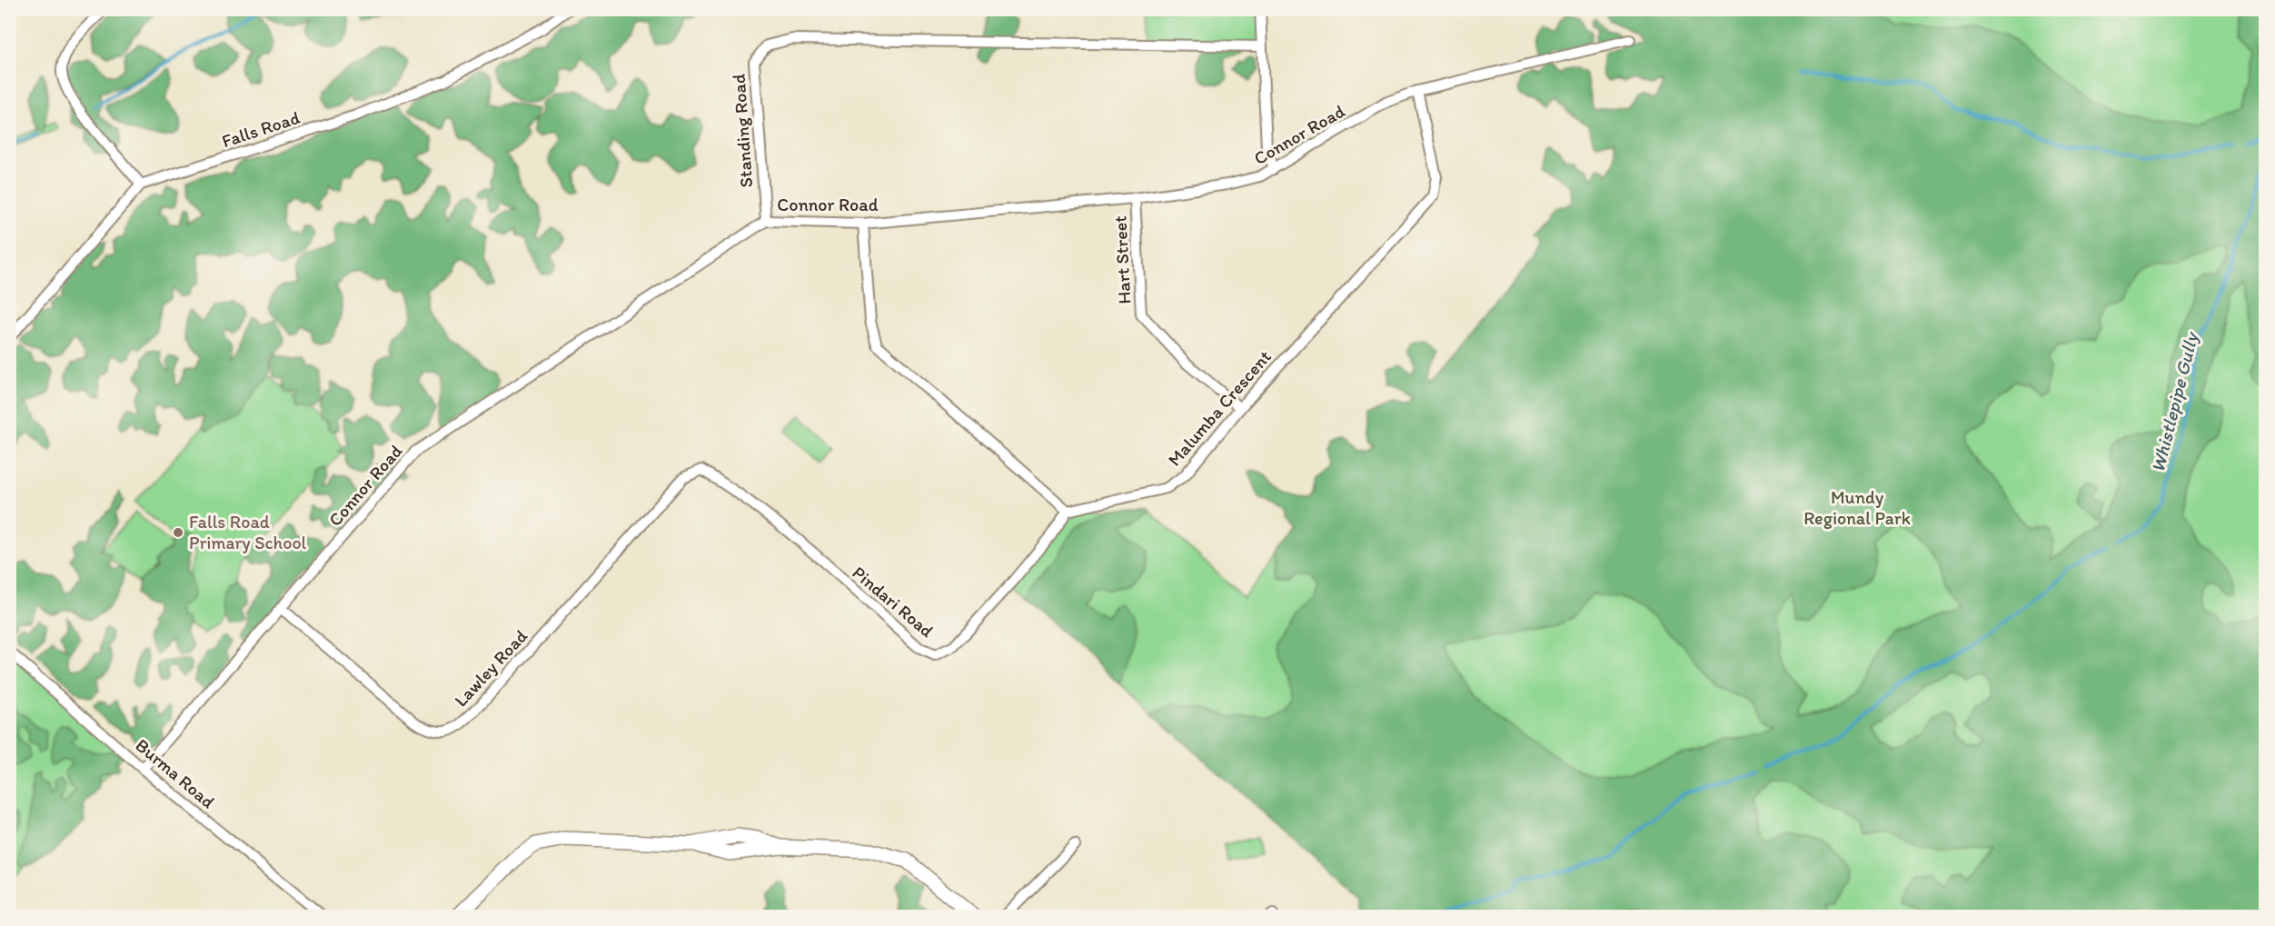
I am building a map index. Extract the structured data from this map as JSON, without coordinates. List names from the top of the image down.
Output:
{
  "streets": {
    "street": [
      "Falls Road",
      "Standing Road",
      "Connor Road",
      "Hart Street",
      "Malumba Crescent",
      "Pindari Road",
      "Lawley Road",
      "Burma Road"
    ]
  },
  "crossings": [
    ["Standing Road", "Connor Road"],
    ["Connor Road", "Hart Street"],
    ["Connor Road", "Malumba Crescent"],
    ["Connor Road", "Lawley Road"],
    ["Connor Road", "Burma Road"],
    ["Hart Street", "Malumba Crescent"],
    ["Malumba Crescent", "Pindari Road"],
    ["Pindari Road", "Lawley Road"]
  ],
  "water": ["Whistlepipe Gully"],
  "parks": ["Mundy Regional Park"],
  "places": ["Falls Road Primary School"]
}
